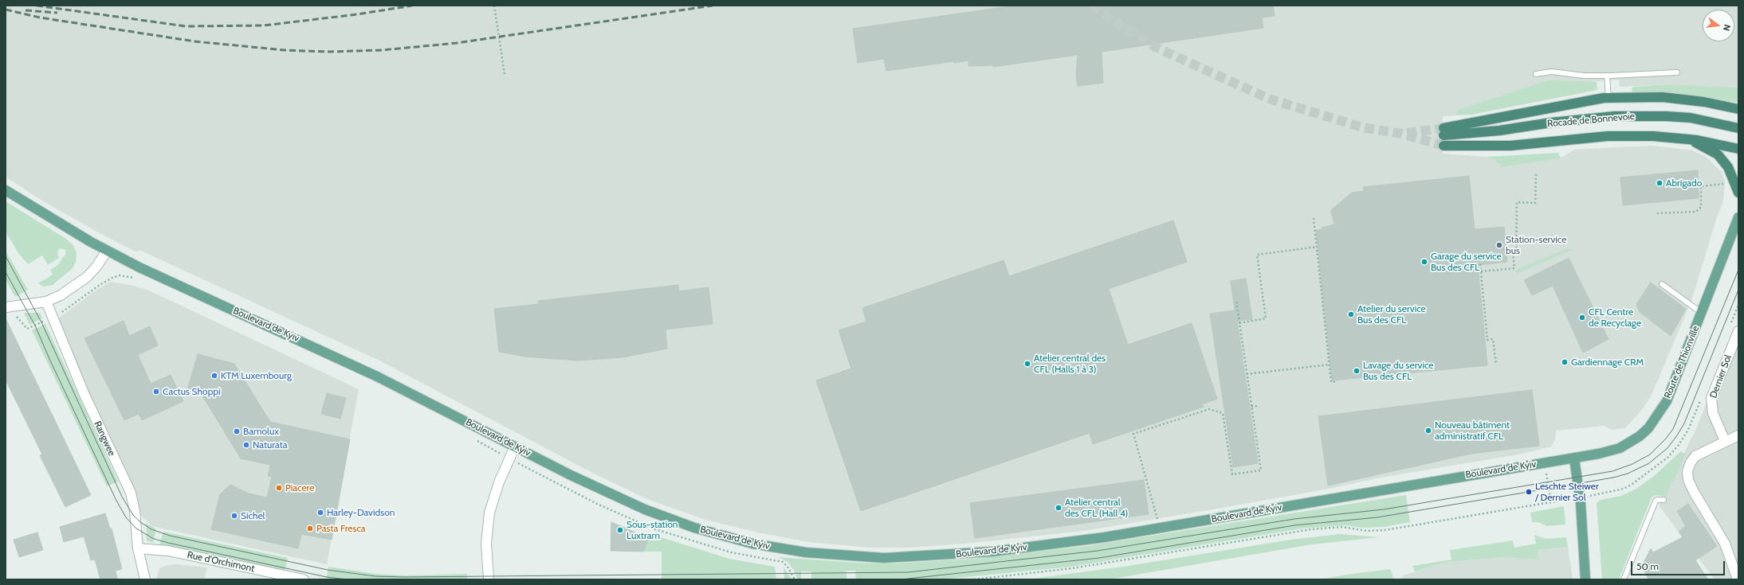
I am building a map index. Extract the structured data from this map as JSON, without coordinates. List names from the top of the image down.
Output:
{
  "streets": {
    "highway": ["Rocade de Bonnevoie"],
    "main road": ["Boulevard de Kyiv", "Route de Thionville"],
    "street": ["Dernier Sol", "Rangwee", "Rue d'Orchimont"]
  },
  "crossings": [
    ["Boulevard de Kyiv", "Route de Thionville"],
    ["Rangwee", "Rue d'Orchimont"]
  ],
  "places": [
    "Abrigado",
    "Station-service bus",
    "Garage du service Bus des CFL",
    "Atelier du service Bus des CFL",
    "CFL Centre de Recyclage",
    "Gardiennage CRM",
    "Atelier central des CFL (Halls 1 à 3)",
    "Lavage du service Bus des CFL",
    "KTM Luxembourg",
    "Cactus Shoppi",
    "Nouveau bâtiment administratif CFL",
    "Bamolux",
    "Naturata",
    "Piacere",
    "Leschte Steiwer / Dernier Sol",
    "Atelier central des CFL (Hall 4)",
    "Harley-Davidson",
    "Sichel",
    "Pasta Fresca",
    "Sous-station Luxtram"
  ],
  "scale_bar": "50 m",
  "north": "right"
}
